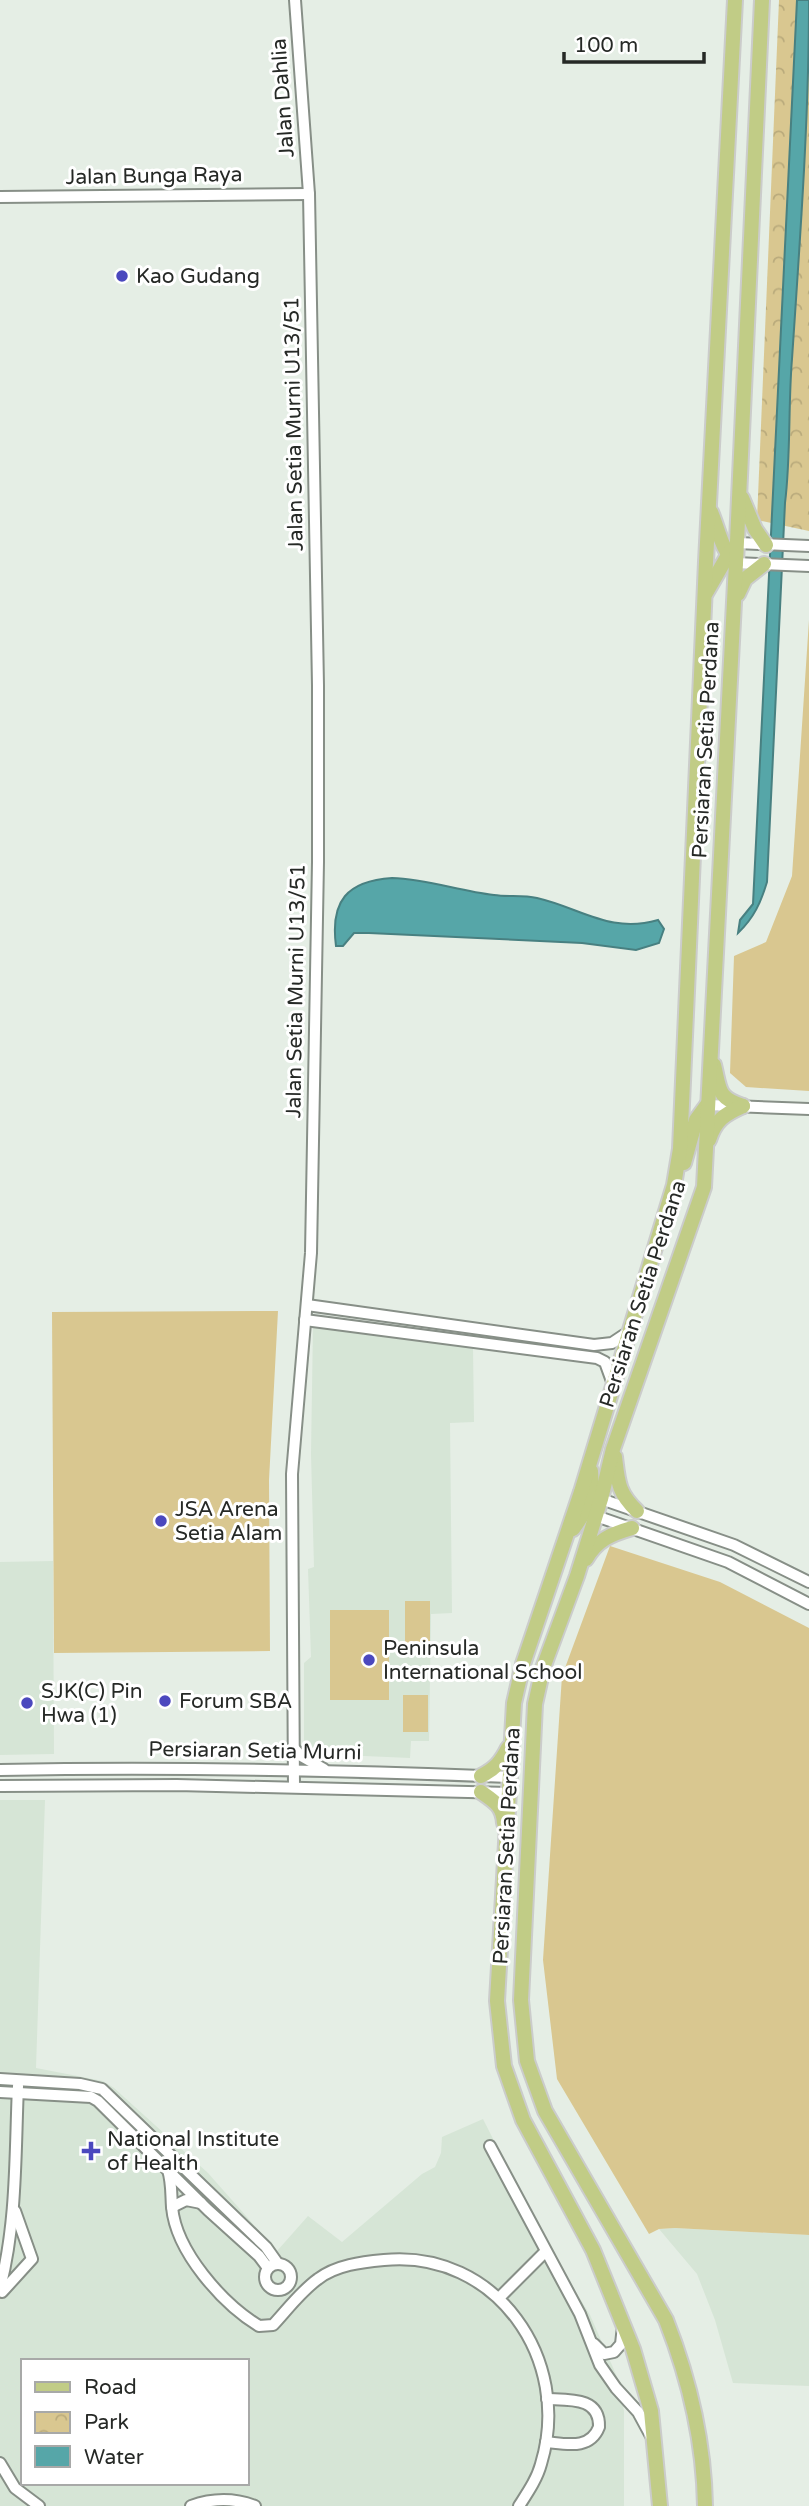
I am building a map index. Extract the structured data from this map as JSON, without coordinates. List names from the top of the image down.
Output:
{
  "streets": {
    "main road": ["Persiaran Setia Perdana"],
    "street": [
      "Jalan Dahlia",
      "Jalan Bunga Raya",
      "Jalan Setia Murni U13/51",
      "Persiaran Setia Murni"
    ]
  },
  "crossings": [
    ["Jalan Dahlia", "Jalan Bunga Raya"],
    ["Jalan Dahlia", "Jalan Setia Murni U13/51"],
    ["Jalan Bunga Raya", "Jalan Setia Murni U13/51"],
    ["Jalan Setia Murni U13/51", "Persiaran Setia Murni"],
    ["Persiaran Setia Perdana", "Persiaran Setia Murni"]
  ],
  "places": {
    "other": [
      "Kao Gudang",
      "JSA Arena Setia Alam",
      "Peninsula International School",
      "Forum SBA",
      "SJK(C) Pin Hwa (1)"
    ],
    "health": ["National Institute of Health"]
  },
  "legend": ["Road", "Park", "Water"],
  "scale_bar": "100 m"
}
